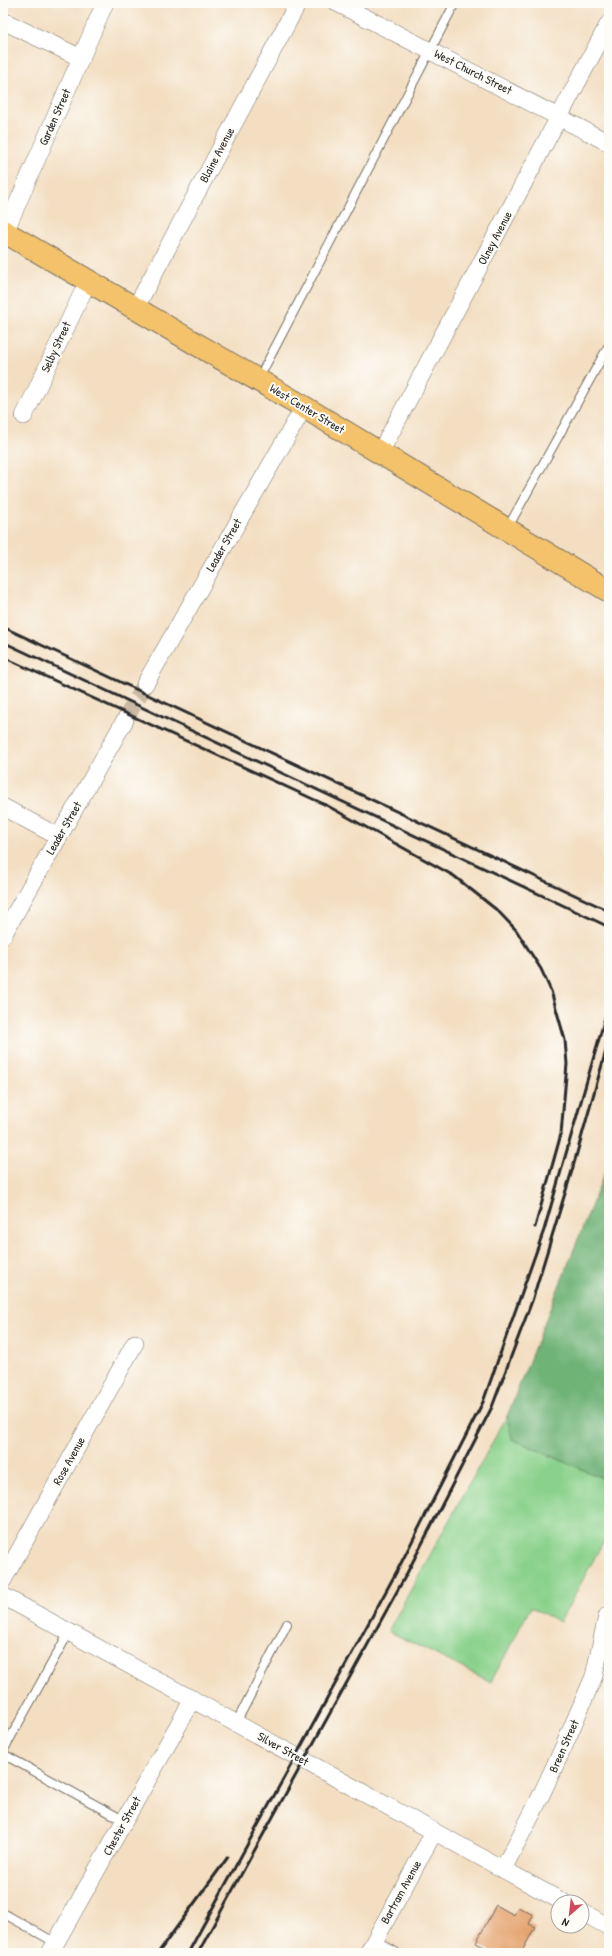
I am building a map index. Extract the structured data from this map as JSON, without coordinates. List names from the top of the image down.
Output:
{
  "streets": {
    "main road": ["West Center Street"],
    "street": [
      "West Church Street",
      "Garden Street",
      "Blaine Avenue",
      "Olney Avenue",
      "Selby Street",
      "Leader Street",
      "Rose Avenue",
      "Breen Street",
      "Silver Street",
      "Chester Street",
      "Bartram Avenue"
    ]
  },
  "crossings": [
    ["West Church Street", "Olney Avenue"],
    ["Garden Street", "West Center Street"],
    ["Blaine Avenue", "West Center Street"],
    ["Olney Avenue", "West Center Street"],
    ["Selby Street", "West Center Street"],
    ["West Center Street", "Leader Street"],
    ["Breen Street", "Silver Street"],
    ["Silver Street", "Chester Street"],
    ["Silver Street", "Bartram Avenue"]
  ],
  "north": "bottom left"
}
